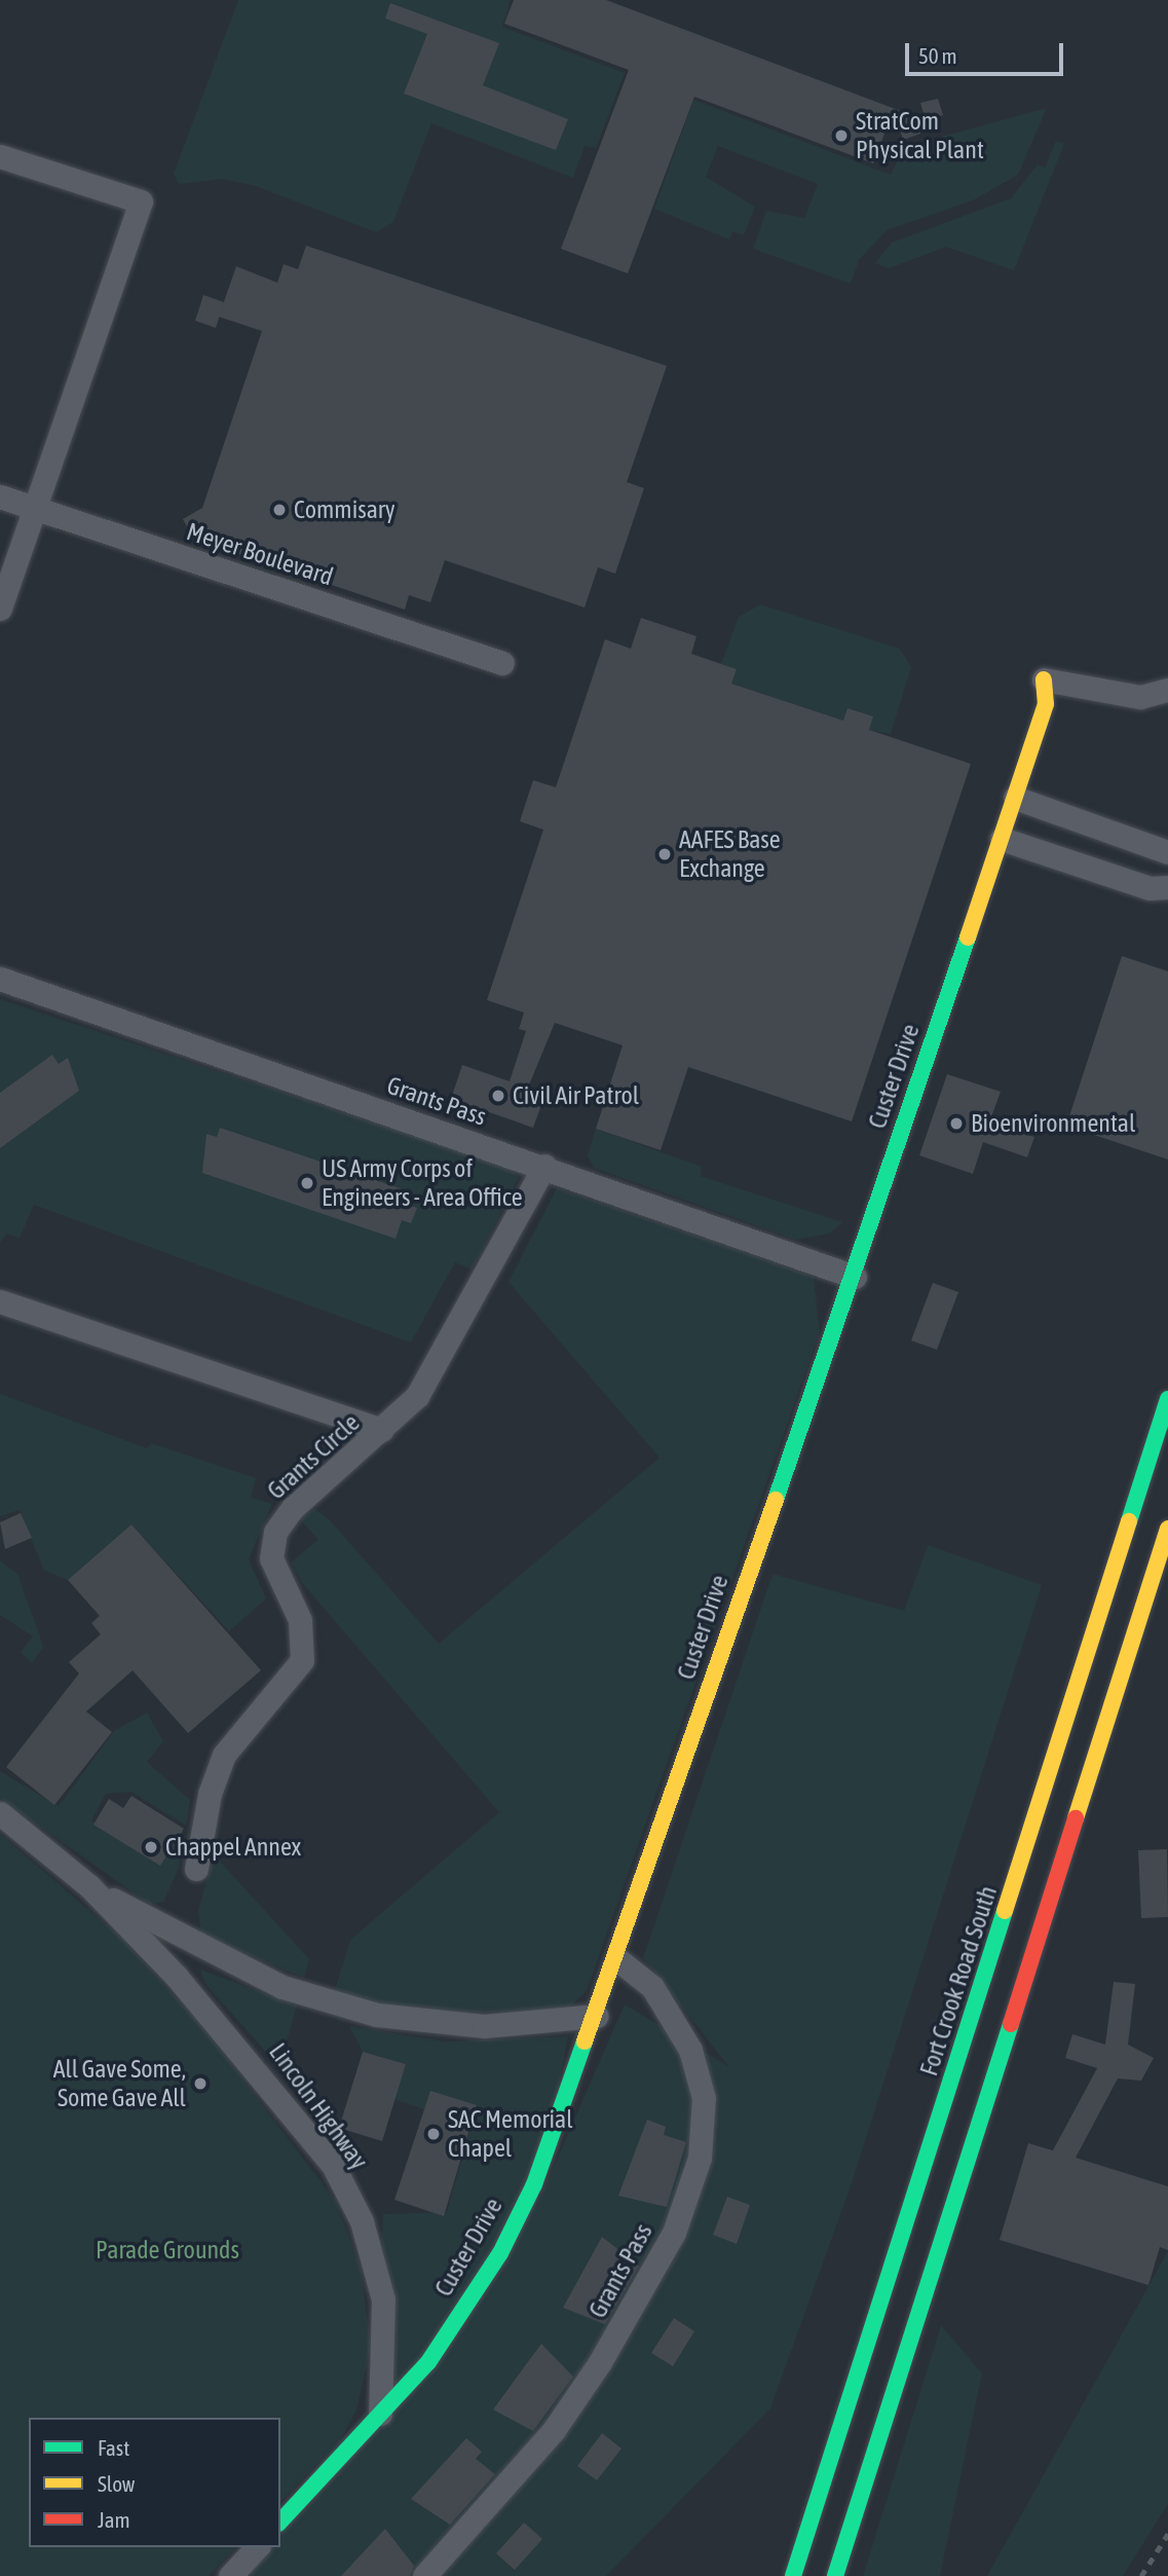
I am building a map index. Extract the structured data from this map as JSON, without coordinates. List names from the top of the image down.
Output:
{
  "streets": {
    "main road": ["Custer Drive", "Fort Crook Road South"],
    "street": [
      "Meyer Boulevard",
      "Grants Pass",
      "Grants Circle",
      "Lincoln Highway"
    ]
  },
  "crossings": [
    ["Custer Drive", "Grants Pass"],
    ["Custer Drive", "Lincoln Highway"],
    ["Grants Pass", "Grants Circle"]
  ],
  "parks": ["Parade Grounds"],
  "places": [
    "StratCom Physical Plant",
    "Commisary",
    "AAFES Base Exchange",
    "Civil Air Patrol",
    "Bioenvironmental",
    "US Army Corps of Engineers - Area Office",
    "Chappel Annex",
    "All Gave Some, Some Gave All",
    "SAC Memorial Chapel"
  ],
  "legend": ["Fast", "Slow", "Jam"],
  "scale_bar": "50 m"
}
